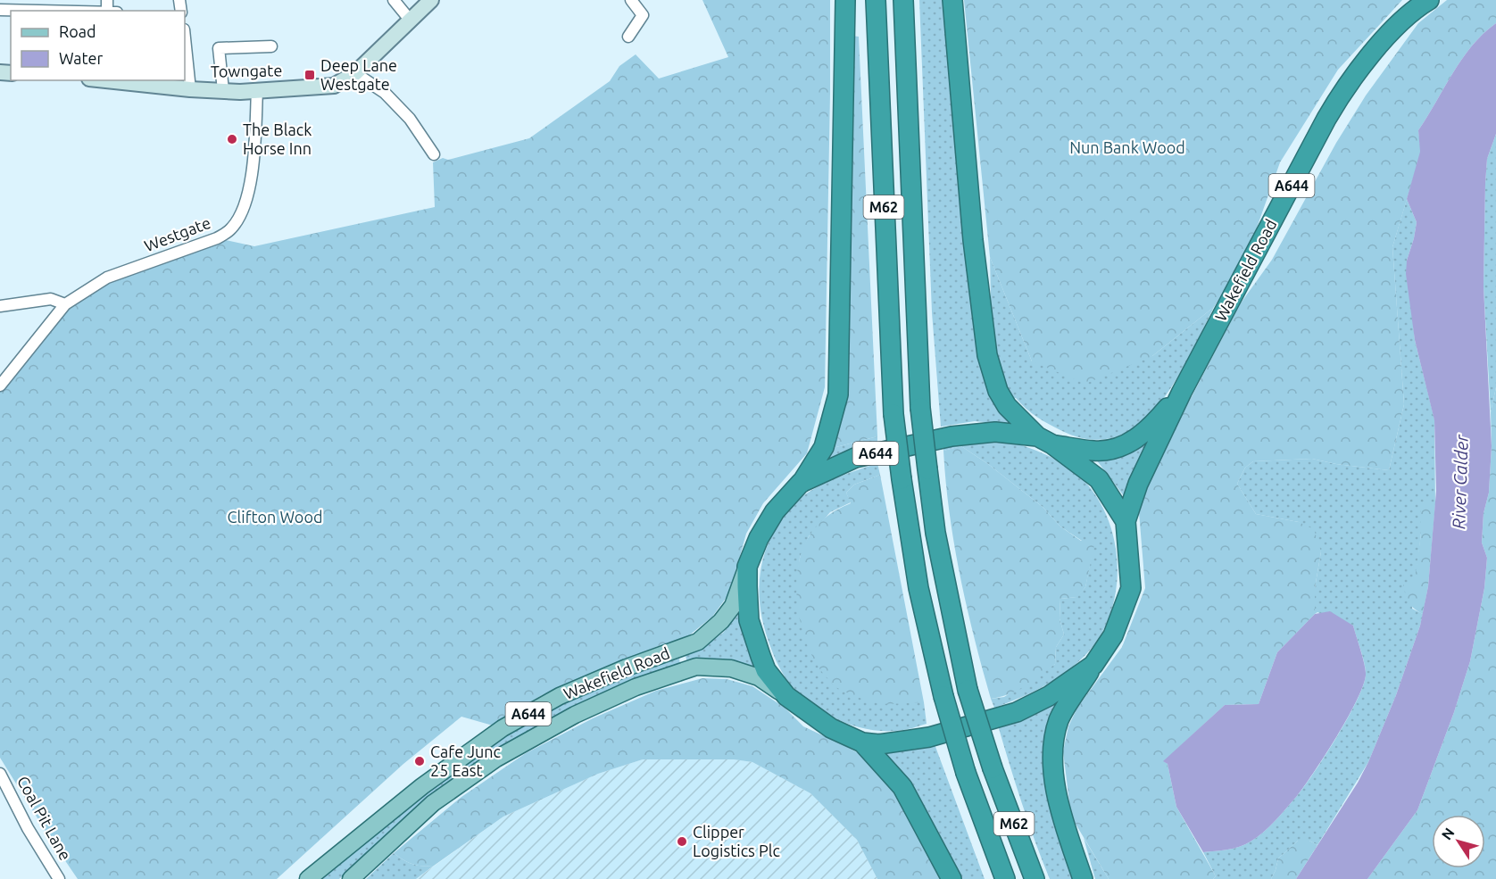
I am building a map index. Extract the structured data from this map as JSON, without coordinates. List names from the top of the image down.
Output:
{
  "streets": {
    "highway": ["A644", "M62", "Wakefield Road"],
    "street": ["Towngate", "Westgate", "Coal Pit Lane"]
  },
  "crossings": [
    ["Towngate", "Westgate"],
    ["A644", "Wakefield Road"]
  ],
  "water": ["River Calder"],
  "parks": ["Nun Bank Wood", "Clifton Wood"],
  "places": {
    "transit": ["Deep Lane Westgate"],
    "other": ["The Black Horse Inn", "Cafe Junc 25 East", "Clipper Logistics Plc"]
  },
  "legend": ["Road", "Water"],
  "north": "top left"
}
